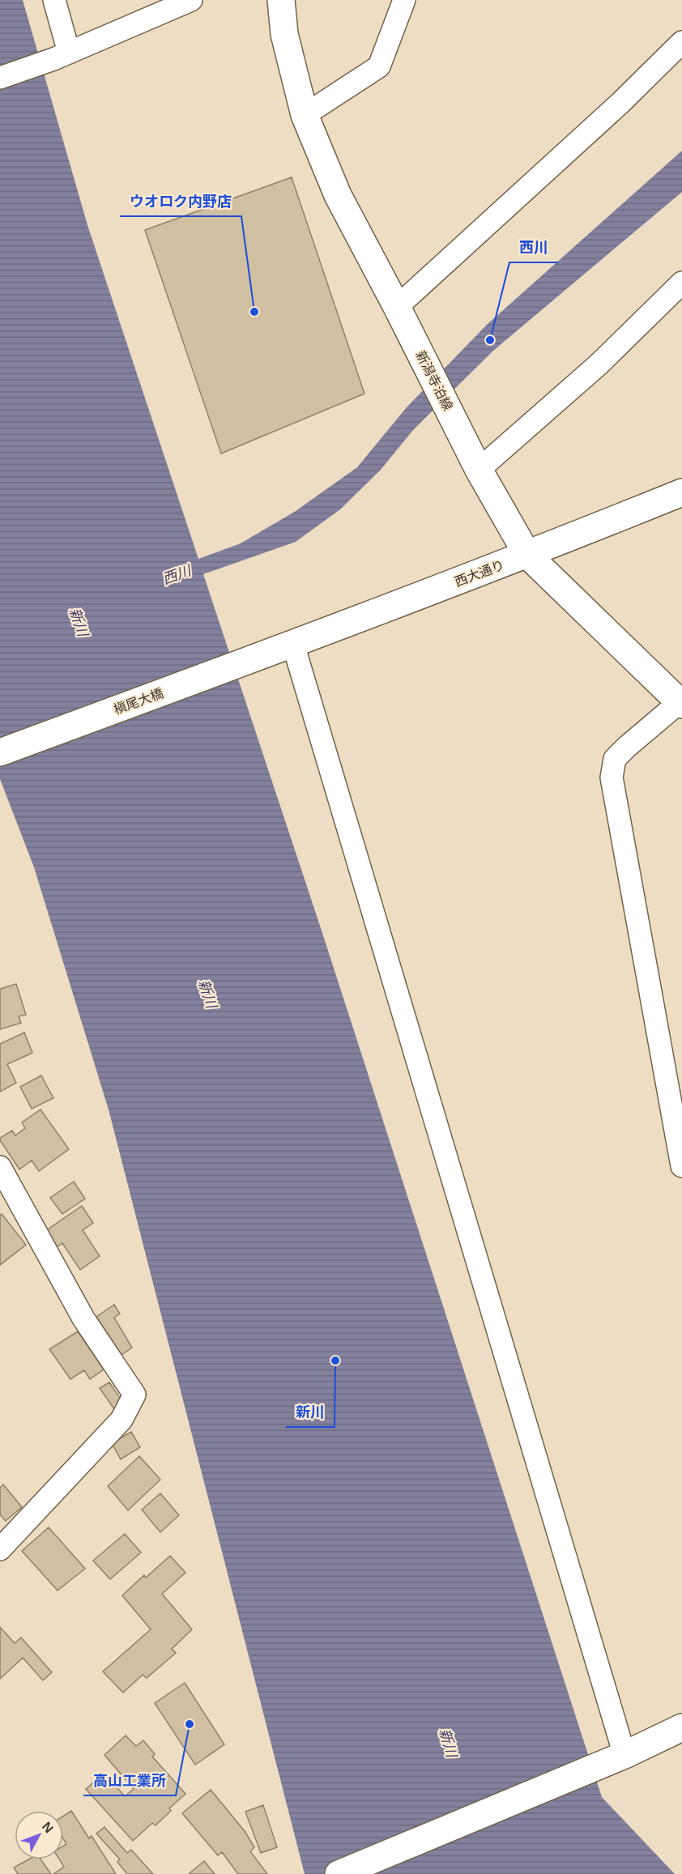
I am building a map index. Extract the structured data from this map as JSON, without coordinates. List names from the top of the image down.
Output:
{
  "streets": {
    "street": ["新潟寺泊線", "西大通り", "槇尾大橋"]
  },
  "crossings": [
    ["新潟寺泊線", "西大通り"],
    ["西大通り", "槇尾大橋"]
  ],
  "water": ["西川", "新川"],
  "places": [
    "ウオロク内野店",
    "西川",
    "新川",
    "高山工業所"
  ],
  "north": "top right"
}
